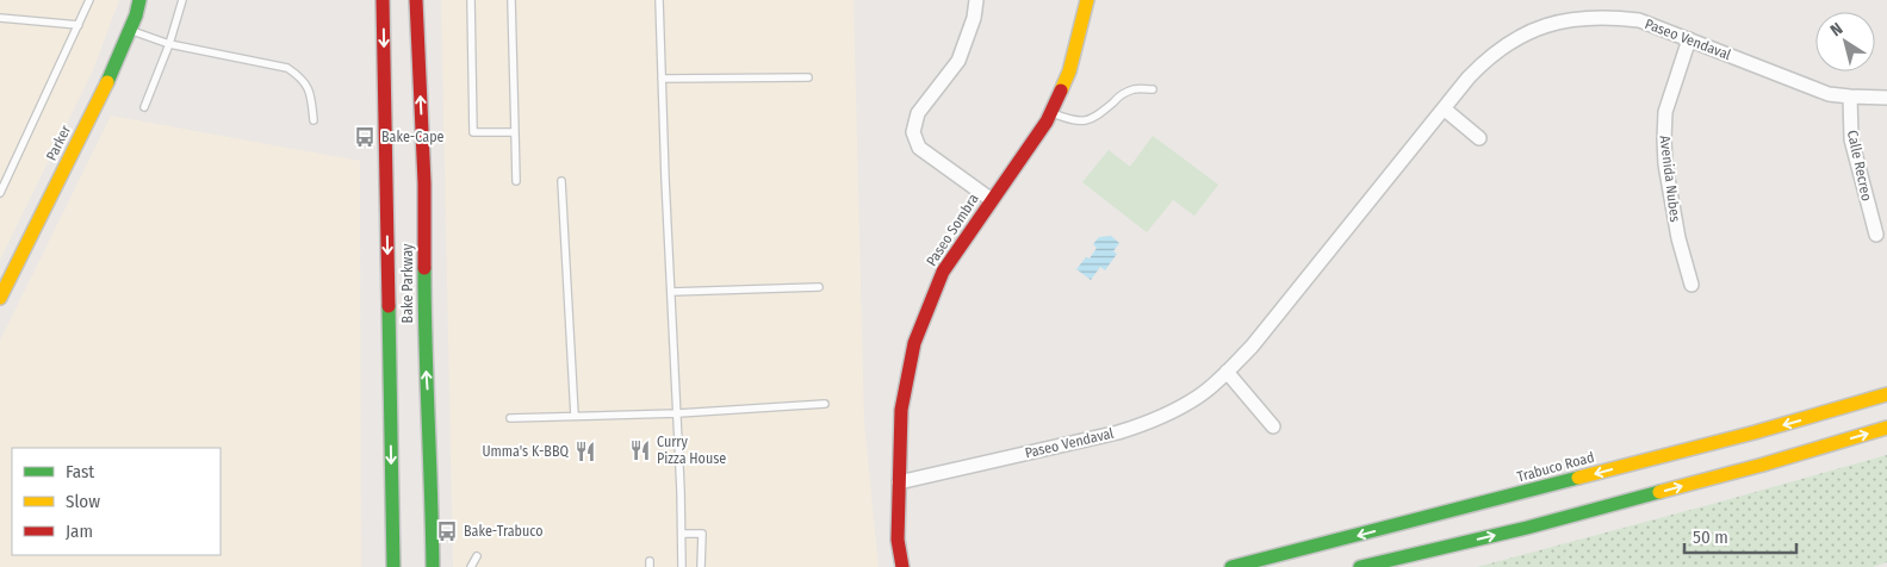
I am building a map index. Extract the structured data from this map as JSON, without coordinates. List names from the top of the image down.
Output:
{
  "streets": {
    "main road": [
      "Parker",
      "Paseo Sombra",
      "Bake Parkway",
      "Trabuco Road"
    ],
    "street": ["Paseo Vendaval", "Calle Recreo", "Avenida Nubes"]
  },
  "crossings": [
    ["Paseo Vendaval", "Calle Recreo"],
    ["Paseo Vendaval", "Avenida Nubes"],
    ["Paseo Vendaval", "Paseo Sombra"]
  ],
  "places": {
    "bus stop": ["Bake-Cape", "Bake-Trabuco"],
    "restaurant": ["Curry Pizza House", "Umma's K-BBQ"]
  },
  "legend": ["Fast", "Slow", "Jam"],
  "scale_bar": "50 m",
  "north": "top left"
}
